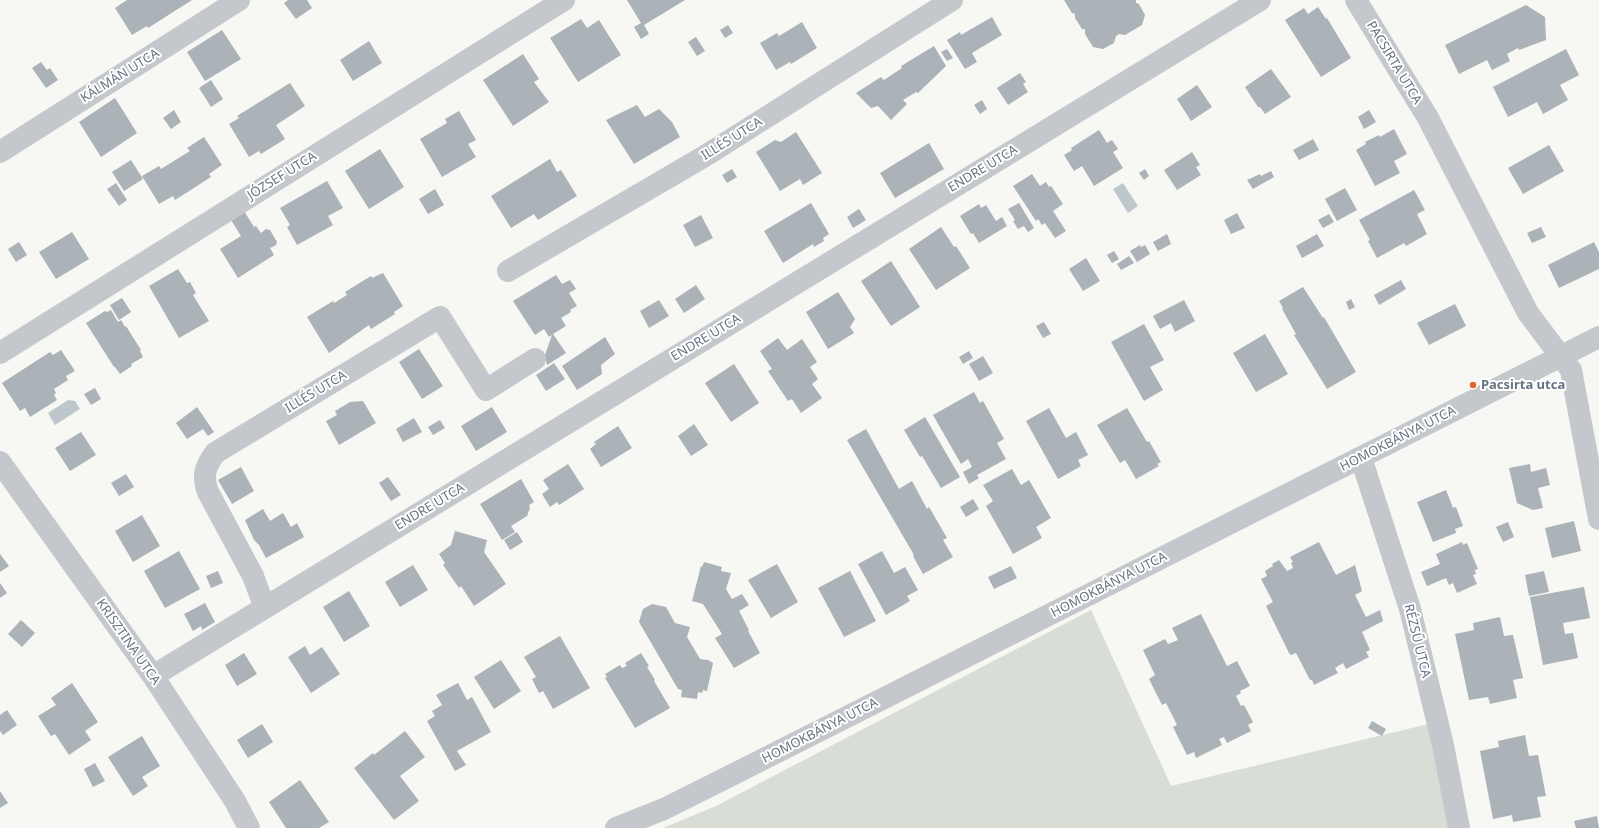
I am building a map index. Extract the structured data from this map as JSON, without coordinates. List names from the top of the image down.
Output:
{
  "streets": {
    "street": [
      "PACSIRTA UTCA",
      "KÁLMÁN UTCA",
      "ILLÉS UTCA",
      "ENDRE UTCA",
      "JÓZSEF UTCA",
      "HOMOKBÁNYA UTCA",
      "RÉZSŰ UTCA",
      "KRISZTINA UTCA"
    ]
  },
  "crossings": [
    ["PACSIRTA UTCA", "HOMOKBÁNYA UTCA"],
    ["ILLÉS UTCA", "ENDRE UTCA"],
    ["ENDRE UTCA", "KRISZTINA UTCA"],
    ["HOMOKBÁNYA UTCA", "RÉZSŰ UTCA"]
  ],
  "places": ["Pacsirta utca"]
}
